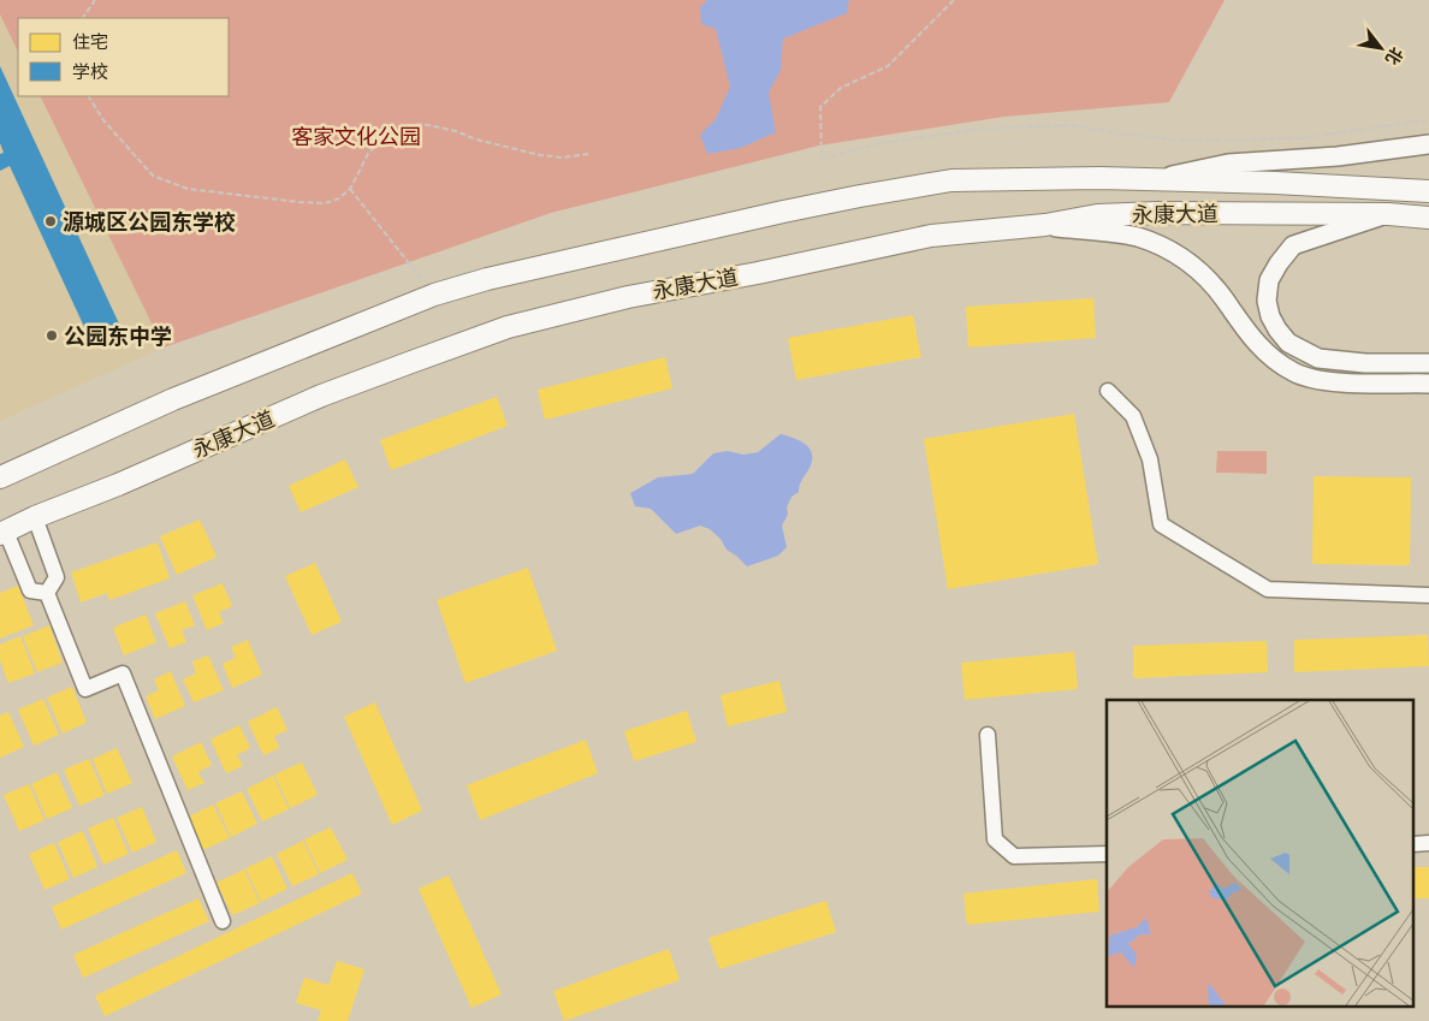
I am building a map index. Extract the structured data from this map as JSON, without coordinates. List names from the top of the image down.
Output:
{
  "streets": {
    "main road": ["永康大道"]
  },
  "parks": ["客家文化公园"],
  "places": ["源城区公园东学校", "公园东中学"],
  "legend": ["住宅", "学校"],
  "north": "bottom right"
}
